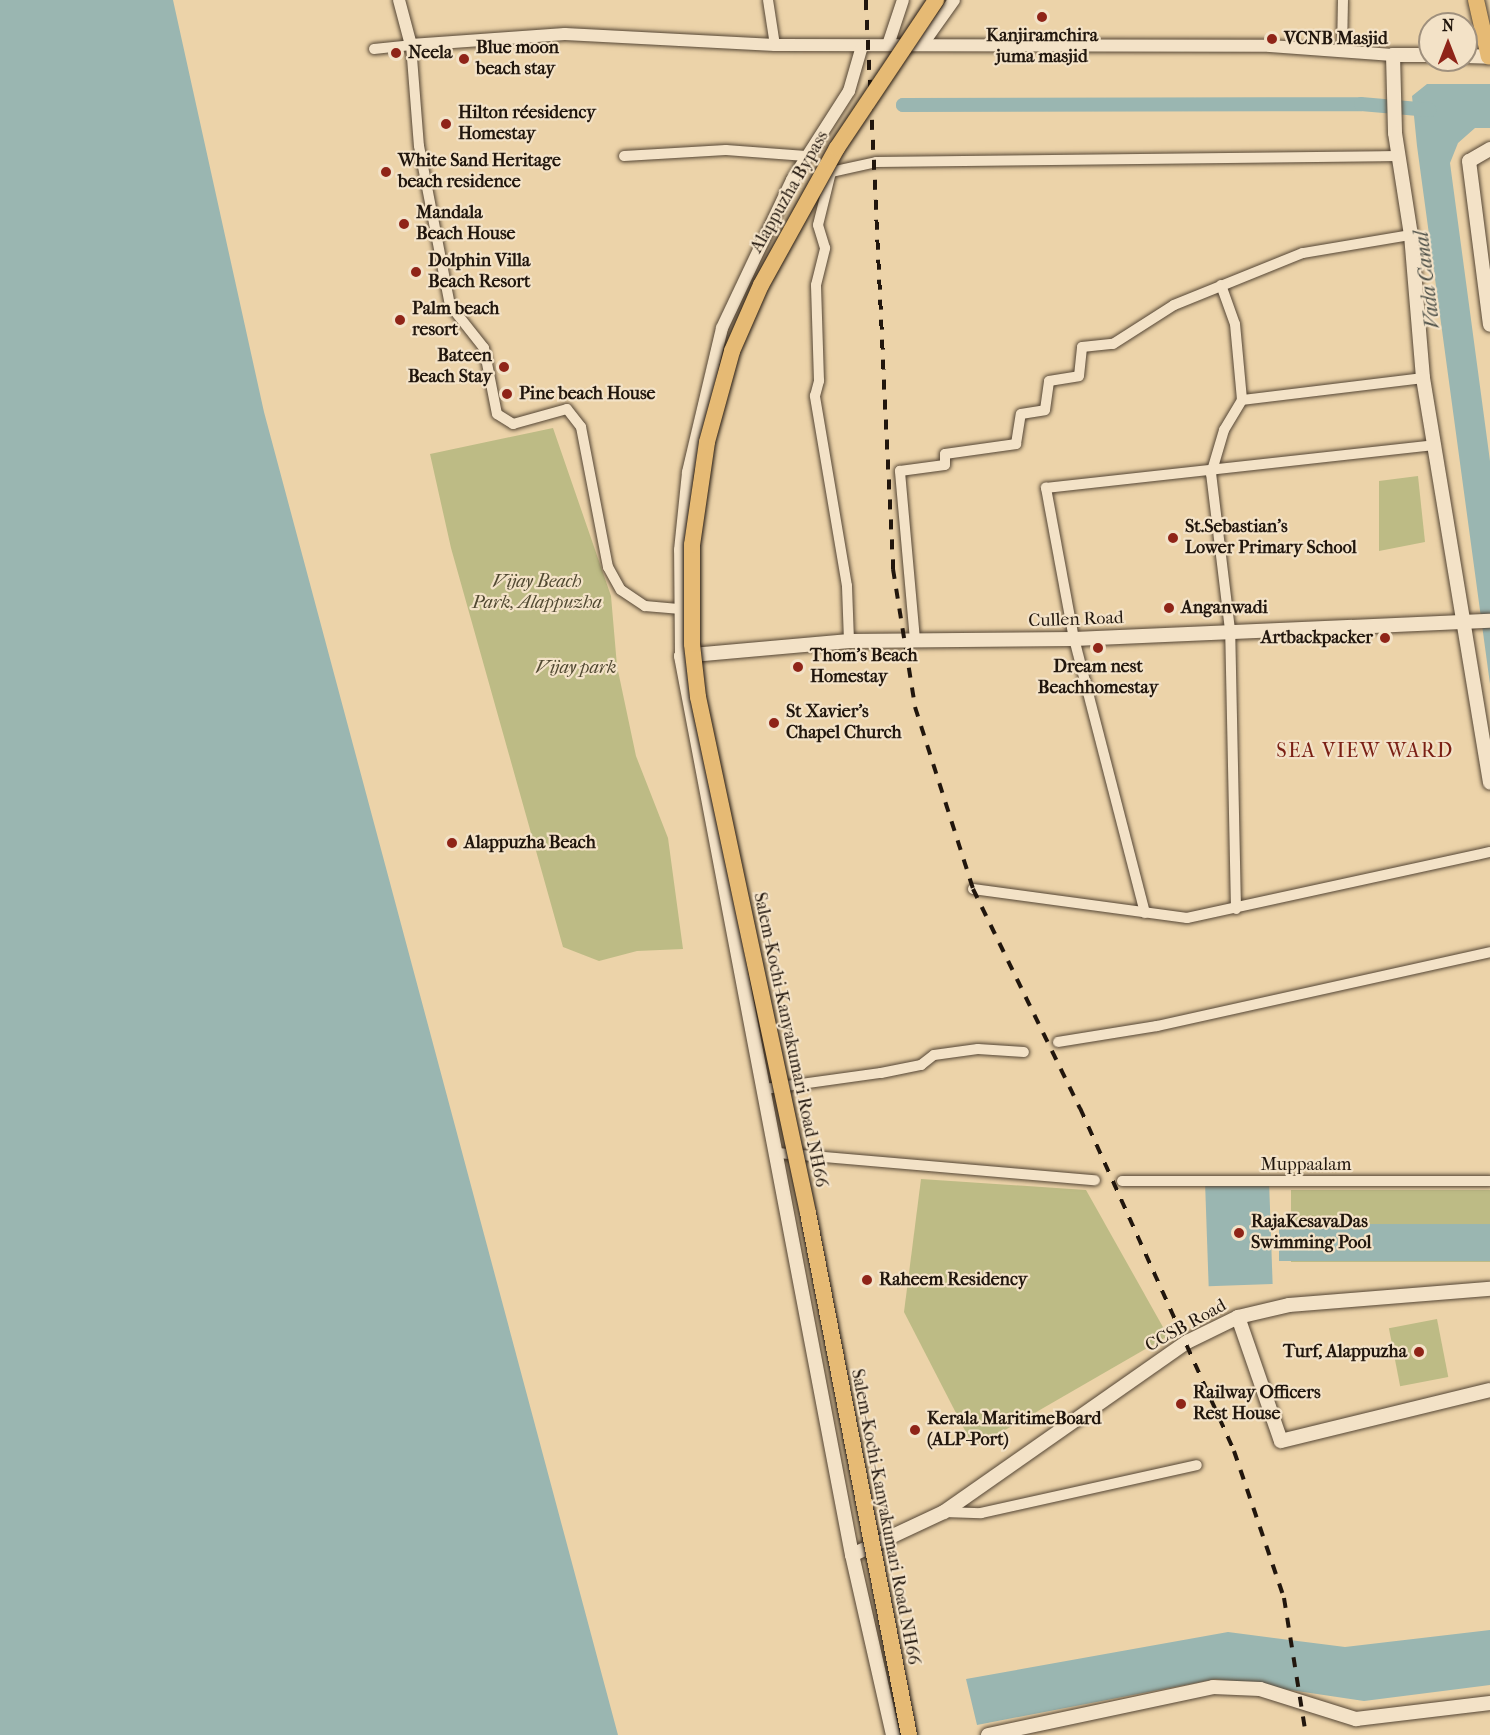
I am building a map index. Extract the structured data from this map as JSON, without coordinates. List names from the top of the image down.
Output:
{
  "streets": {
    "main road": [
      "Alappuzha Bypass",
      "Cullen Road",
      "Salem-Kochi-Kanyakumari Road NH66",
      "CCSB Road"
    ],
    "street": ["Muppaalam"]
  },
  "crossings": [
    ["Alappuzha Bypass", "Salem-Kochi-Kanyakumari Road NH66"]
  ],
  "districts": ["SEA VIEW WARD"],
  "water": ["Vada Canal"],
  "parks": ["Vijay Beach Park, Alappuzha", "Vijay park"],
  "places": [
    "Kanjiramchira juma masjid",
    "VCNB Masjid",
    "Neela",
    "Blue moon beach stay",
    "Hilton réesidency Homestay",
    "White Sand Heritage beach residence",
    "Mandala Beach House",
    "Dolphin Villa Beach Resort",
    "Palm beach resort",
    "Bateen Beach Stay",
    "Pine beach House",
    "St.Sebastian's Lower Primary School",
    "Anganwadi",
    "Artbackpacker",
    "Dream nest Beachhomestay",
    "Thom's Beach Homestay",
    "St Xavier's Chapel Church",
    "Alappuzha Beach",
    "RajaKesavaDas Swimming Pool",
    "Raheem Residency",
    "Turf, Alappuzha",
    "Railway Officers Rest House",
    "Kerala MaritimeBoard (ALP-Port)"
  ],
  "north": "top"
}
